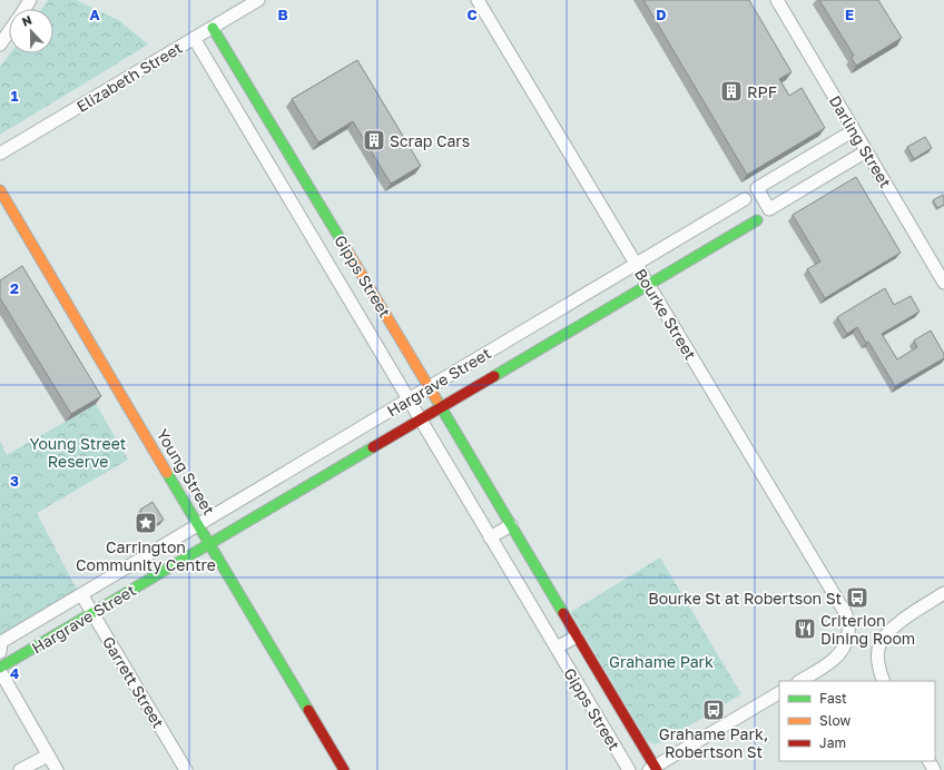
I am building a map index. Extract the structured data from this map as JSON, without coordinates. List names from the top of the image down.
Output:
{
  "streets": {
    "street": [
      "Elizabeth Street",
      "Darling Street",
      "Gipps Street",
      "Bourke Street",
      "Hargrave Street",
      "Young Street",
      "Garrett Street"
    ]
  },
  "crossings": [
    ["Elizabeth Street", "Gipps Street"],
    ["Gipps Street", "Hargrave Street"],
    ["Bourke Street", "Hargrave Street"],
    ["Hargrave Street", "Young Street"],
    ["Hargrave Street", "Garrett Street"]
  ],
  "parks": ["Young Street Reserve", "Grahame Park"],
  "places": {
    "building": ["RPF", "Scrap Cars"],
    "place": ["Carrington Community Centre"],
    "bus stop": ["Bourke St at Robertson St", "Grahame Park, Robertson St"],
    "restaurant": ["Criterion Dining Room"]
  },
  "legend": ["Fast", "Slow", "Jam"],
  "north": "top",
  "grid": {
    "columns": [
      "A",
      "B",
      "C",
      "D",
      "E"
    ],
    "rows": [
      "1",
      "2",
      "3",
      "4"
    ]
  }
}
